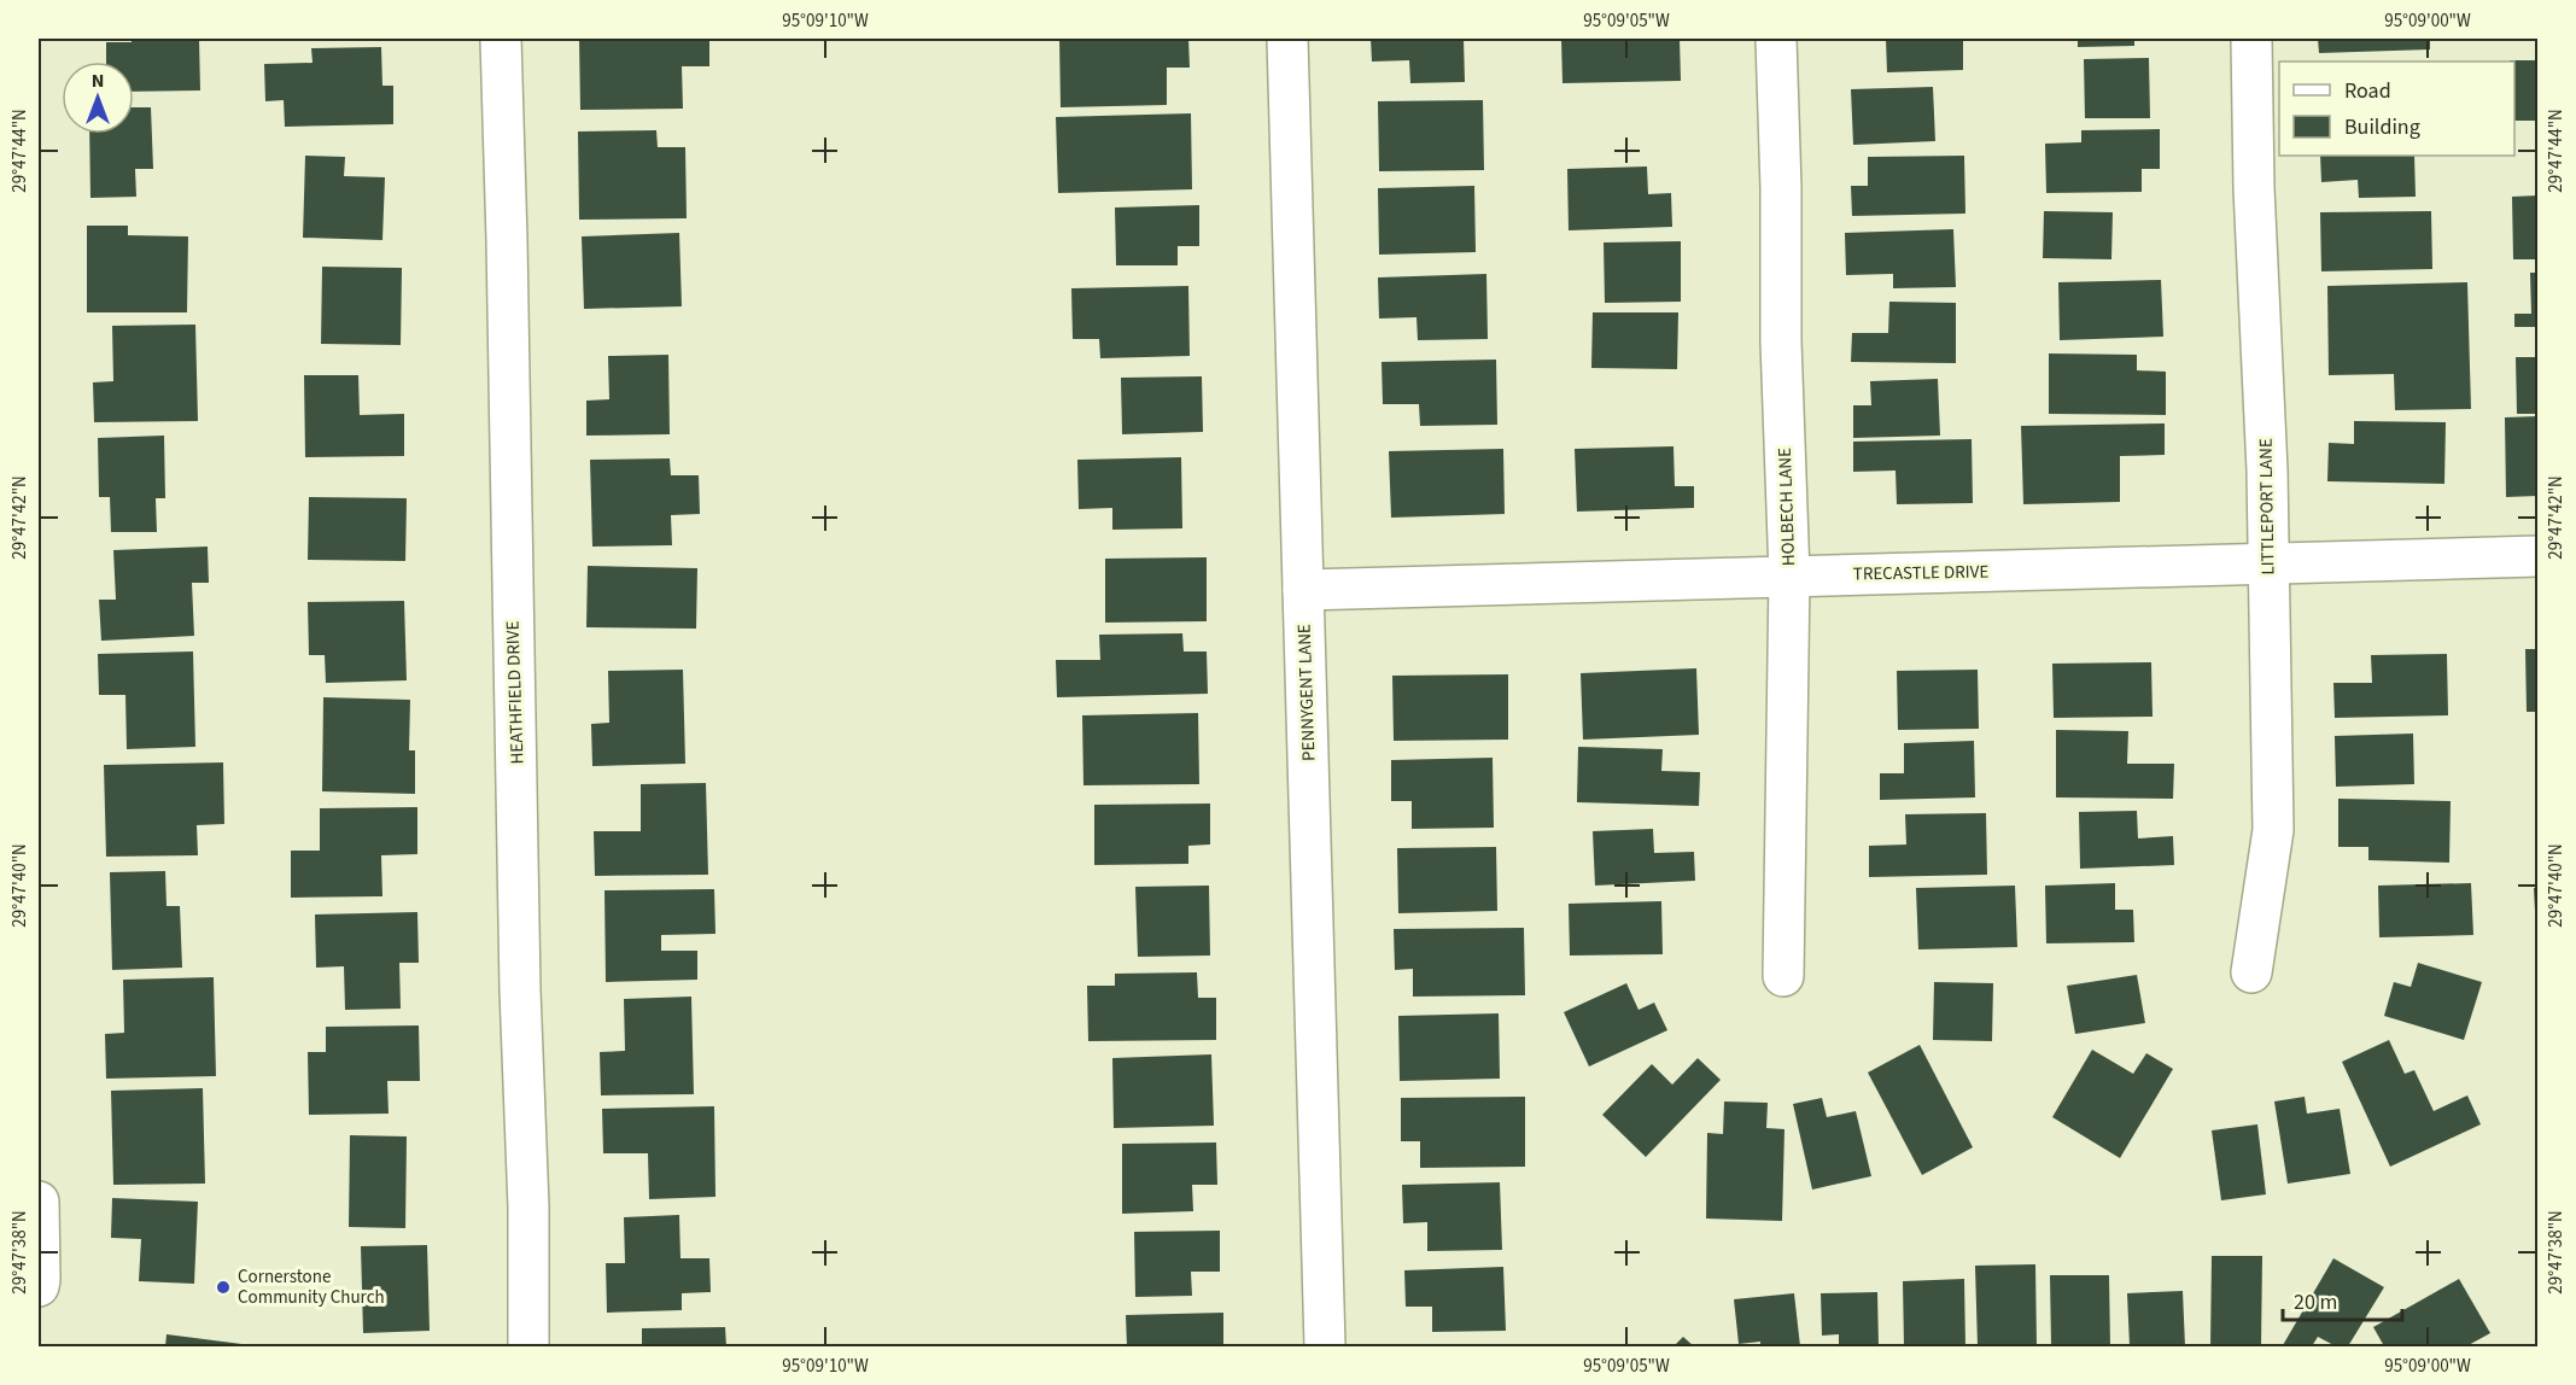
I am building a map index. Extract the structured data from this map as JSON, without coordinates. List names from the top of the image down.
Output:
{
  "streets": {
    "street": [
      "HOLBECH LANE",
      "LITTLEPORT LANE",
      "TRECASTLE DRIVE",
      "HEATHFIELD DRIVE",
      "PENNYGENT LANE"
    ]
  },
  "crossings": [
    ["HOLBECH LANE", "TRECASTLE DRIVE"],
    ["LITTLEPORT LANE", "TRECASTLE DRIVE"],
    ["TRECASTLE DRIVE", "PENNYGENT LANE"]
  ],
  "places": ["Cornerstone Community Church"],
  "legend": ["Road", "Building"],
  "scale_bar": "20 m",
  "north": "top",
  "coordinates": [
    "95°09'10\"W",
    "95°09'05\"W",
    "95°09'00\"W",
    "29°47'44\"N",
    "29°47'42\"N",
    "29°47'40\"N",
    "29°47'38\"N"
  ]
}
